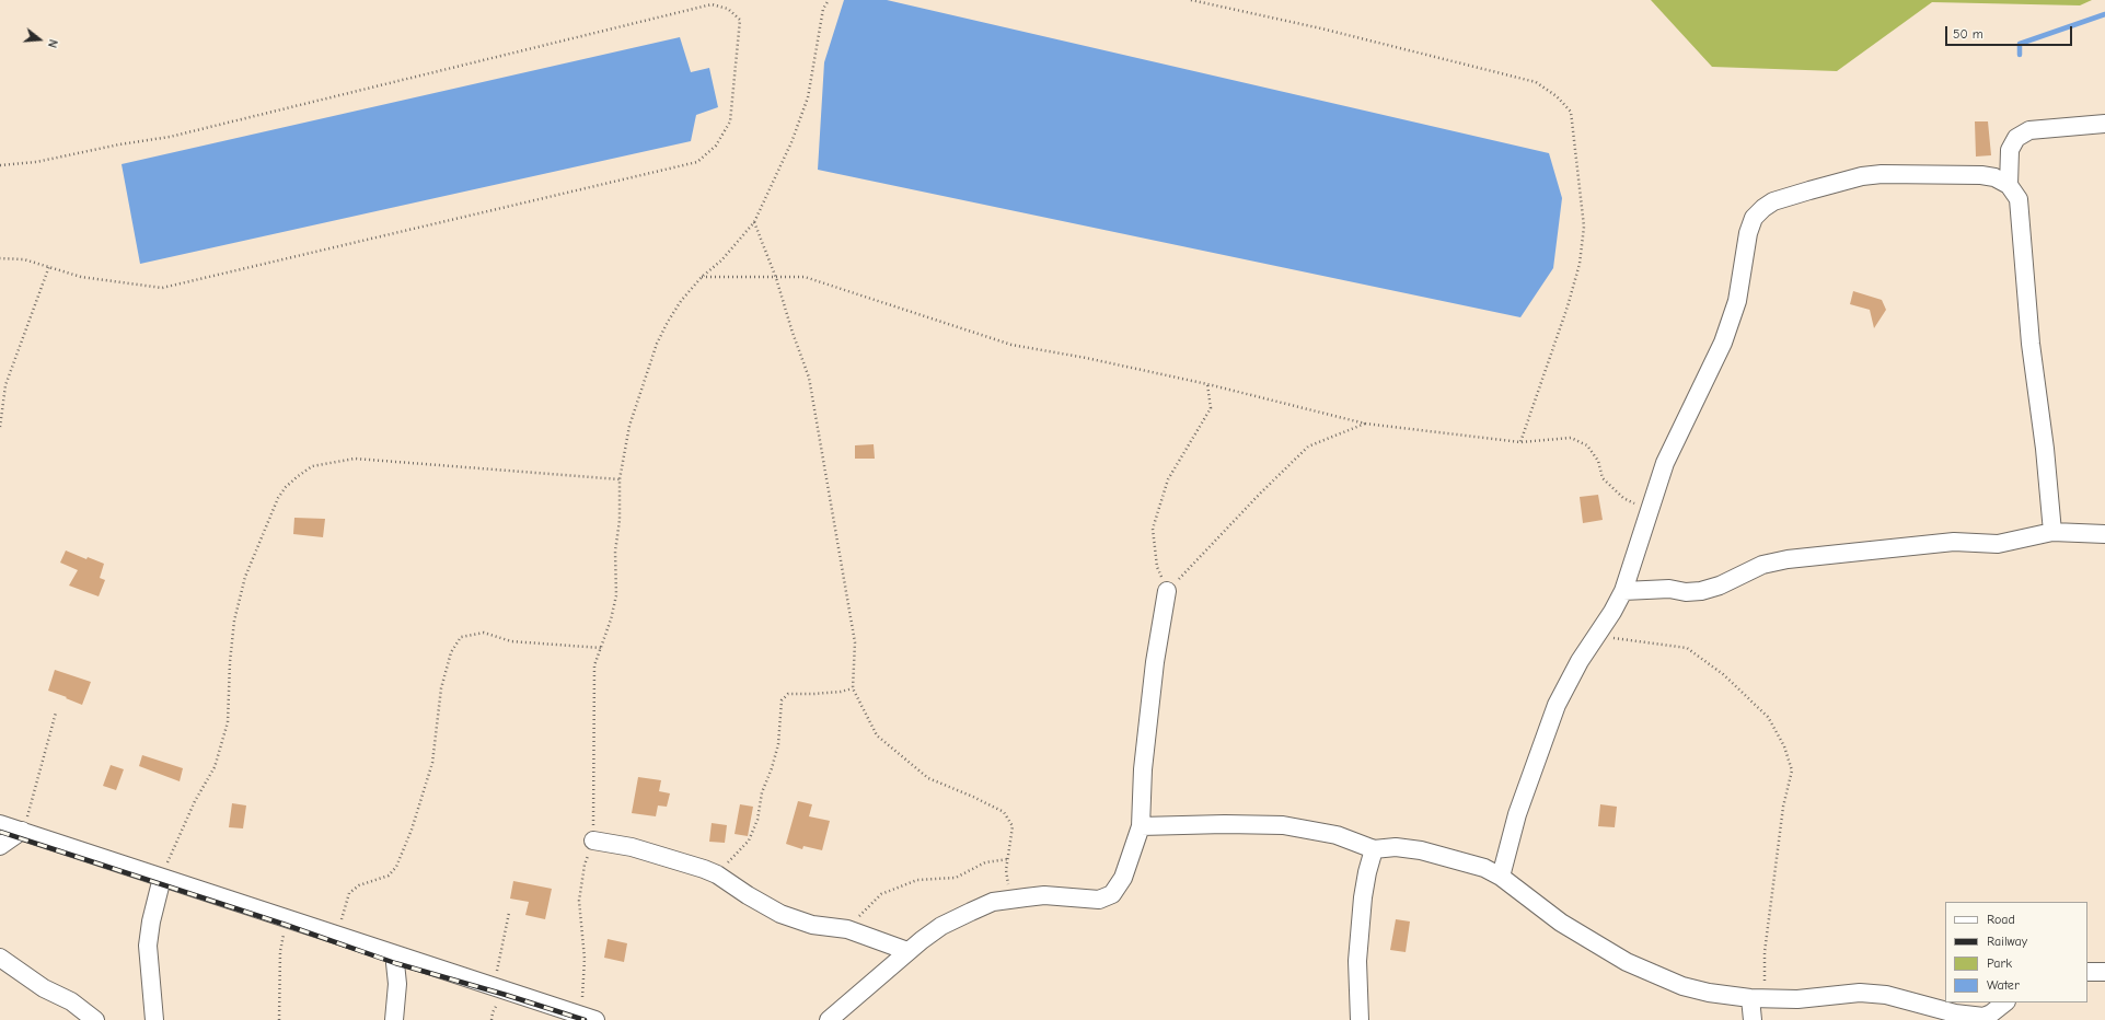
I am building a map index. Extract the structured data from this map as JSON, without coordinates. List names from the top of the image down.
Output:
{
  "legend": [
    "Road",
    "Railway",
    "Park",
    "Water"
  ],
  "scale_bar": "50 m",
  "north": "right"
}
